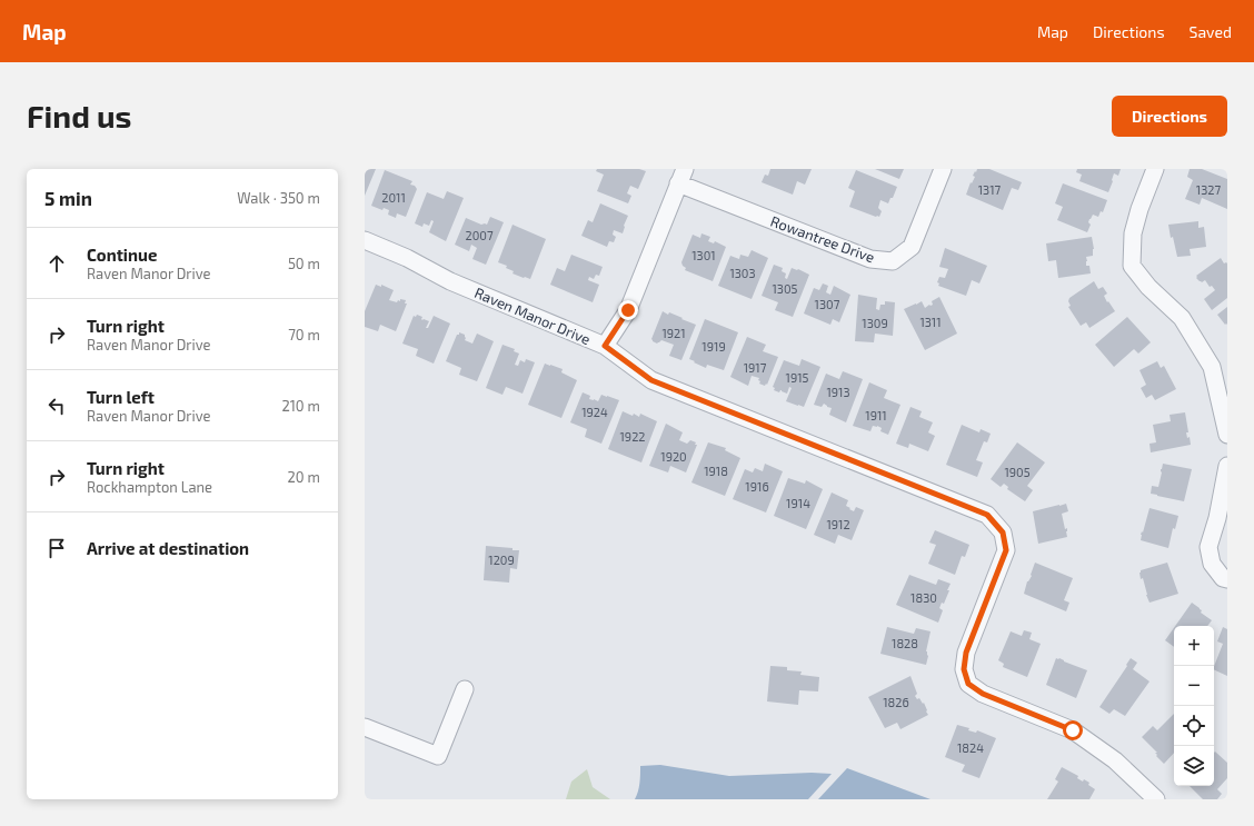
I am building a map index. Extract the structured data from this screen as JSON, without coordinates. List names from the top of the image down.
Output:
{
  "streets": {
    "street": ["Rowantree Drive", "Raven Manor Drive"]
  },
  "house_numbers": [
    "1317",
    "1327",
    "2011",
    "2007",
    "1301",
    "1303",
    "1305",
    "1307",
    "1311",
    "1309",
    "1921",
    "1919",
    "1917",
    "1915",
    "1913",
    "1924",
    "1911",
    "1922",
    "1920",
    "1918",
    "1905",
    "1916",
    "1914",
    "1912",
    "1209",
    "1830",
    "1828",
    "1826",
    "1824"
  ],
  "page": {
    "header": "Map",
    "nav": ["Map", "Directions", "Saved"],
    "buttons": "Directions",
    "title": "Find us",
    "heading": ["5 min", "Walk · 350 m"],
    "list": [
      ["Continue", "Raven Manor Drive", "50 m"],
      ["Turn right", "Raven Manor Drive", "70 m"],
      ["Turn left", "Raven Manor Drive", "210 m"],
      ["Turn right", "Rockhampton Lane", "20 m"],
      "Arrive at destination"
    ],
    "map_buttons": ["+", "−"]
  }
}
